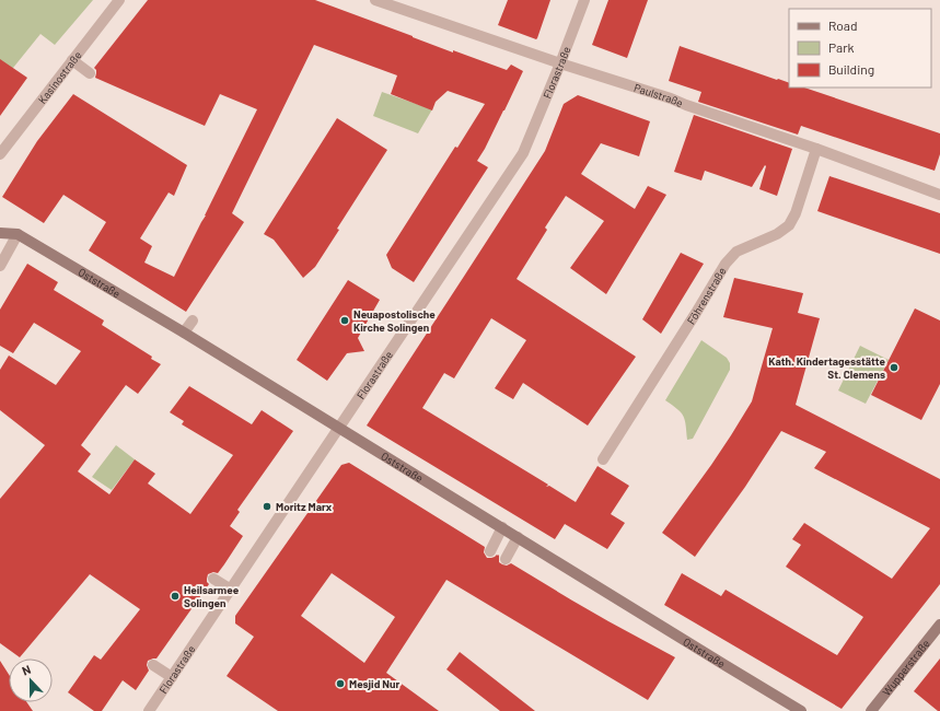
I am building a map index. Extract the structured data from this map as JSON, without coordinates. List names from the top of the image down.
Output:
{
  "streets": {
    "street": [
      "Florastraße",
      "Kasinostraße",
      "Paulstraße",
      "Oststraße",
      "Föhrenstraße",
      "Wupperstraße"
    ]
  },
  "crossings": [
    ["Florastraße", "Paulstraße"],
    ["Florastraße", "Oststraße"],
    ["Paulstraße", "Föhrenstraße"]
  ],
  "places": [
    "Neuapostolische Kirche Solingen",
    "Kath. Kindertagesstätte St. Clemens",
    "Moritz Marx",
    "Heilsarmee Solingen",
    "Mesjid Nur"
  ],
  "legend": ["Road", "Park", "Building"],
  "north": "top"
}
